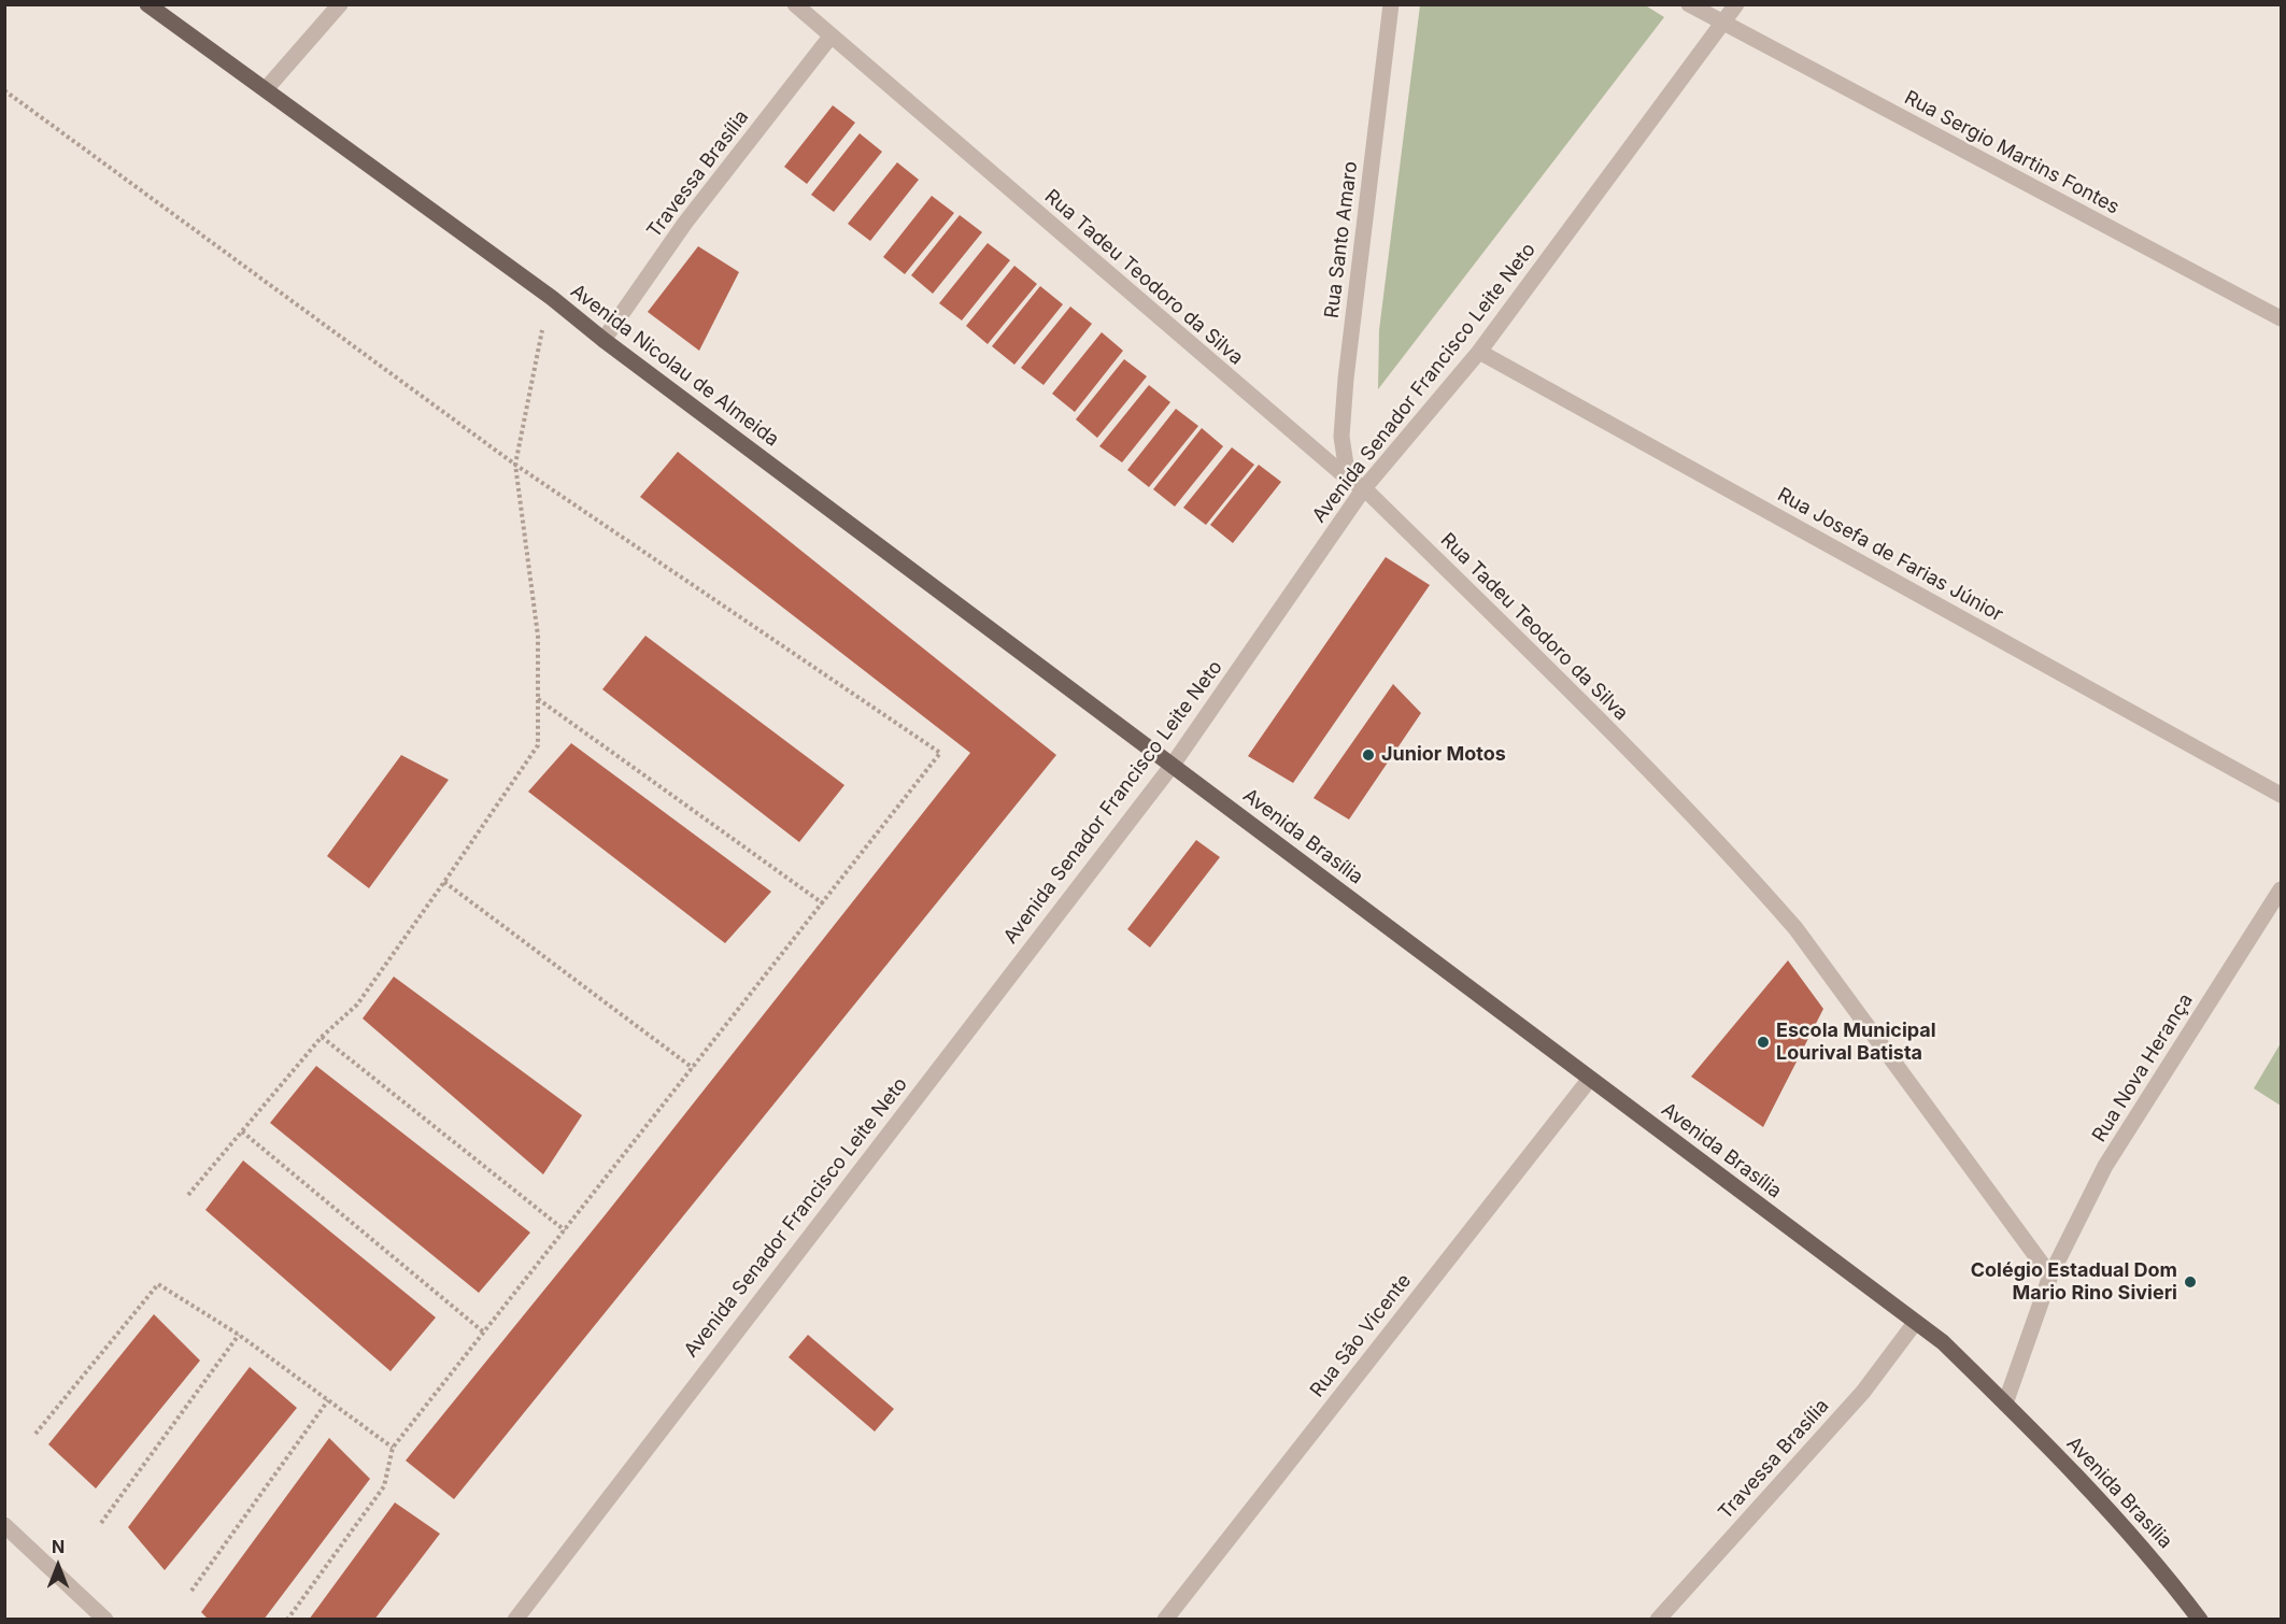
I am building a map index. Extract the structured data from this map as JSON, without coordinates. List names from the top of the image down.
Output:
{
  "streets": {
    "main road": ["Avenida Nicolau de Almeida", "Avenida Brasília"],
    "street": [
      "Rua Sergio Martins Fontes",
      "Travessa Brasília",
      "Rua Santo Amaro",
      "Rua Tadeu Teodoro da Silva",
      "Avenida Senador Francisco Leite Neto",
      "Rua Josefa de Farias Júnior",
      "Rua Nova Herança",
      "Rua São Vicente"
    ]
  },
  "crossings": [
    ["Rua Sergio Martins Fontes", "Avenida Senador Francisco Leite Neto"],
    ["Travessa Brasília", "Rua Tadeu Teodoro da Silva"],
    ["Travessa Brasília", "Avenida Nicolau de Almeida"],
    ["Travessa Brasília", "Avenida Brasília"],
    ["Rua Santo Amaro", "Rua Tadeu Teodoro da Silva"],
    ["Rua Tadeu Teodoro da Silva", "Avenida Senador Francisco Leite Neto"],
    ["Rua Tadeu Teodoro da Silva", "Rua Nova Herança"],
    ["Avenida Nicolau de Almeida", "Avenida Senador Francisco Leite Neto"],
    ["Avenida Nicolau de Almeida", "Avenida Brasília"],
    ["Avenida Senador Francisco Leite Neto", "Rua Josefa de Farias Júnior"],
    ["Avenida Senador Francisco Leite Neto", "Avenida Brasília"],
    ["Avenida Brasília", "Rua São Vicente"]
  ],
  "places": ["Junior Motos", "Escola Municipal Lourival Batista", "Colégio Estadual Dom Mario Rino Sivieri"],
  "north": "top"
}
